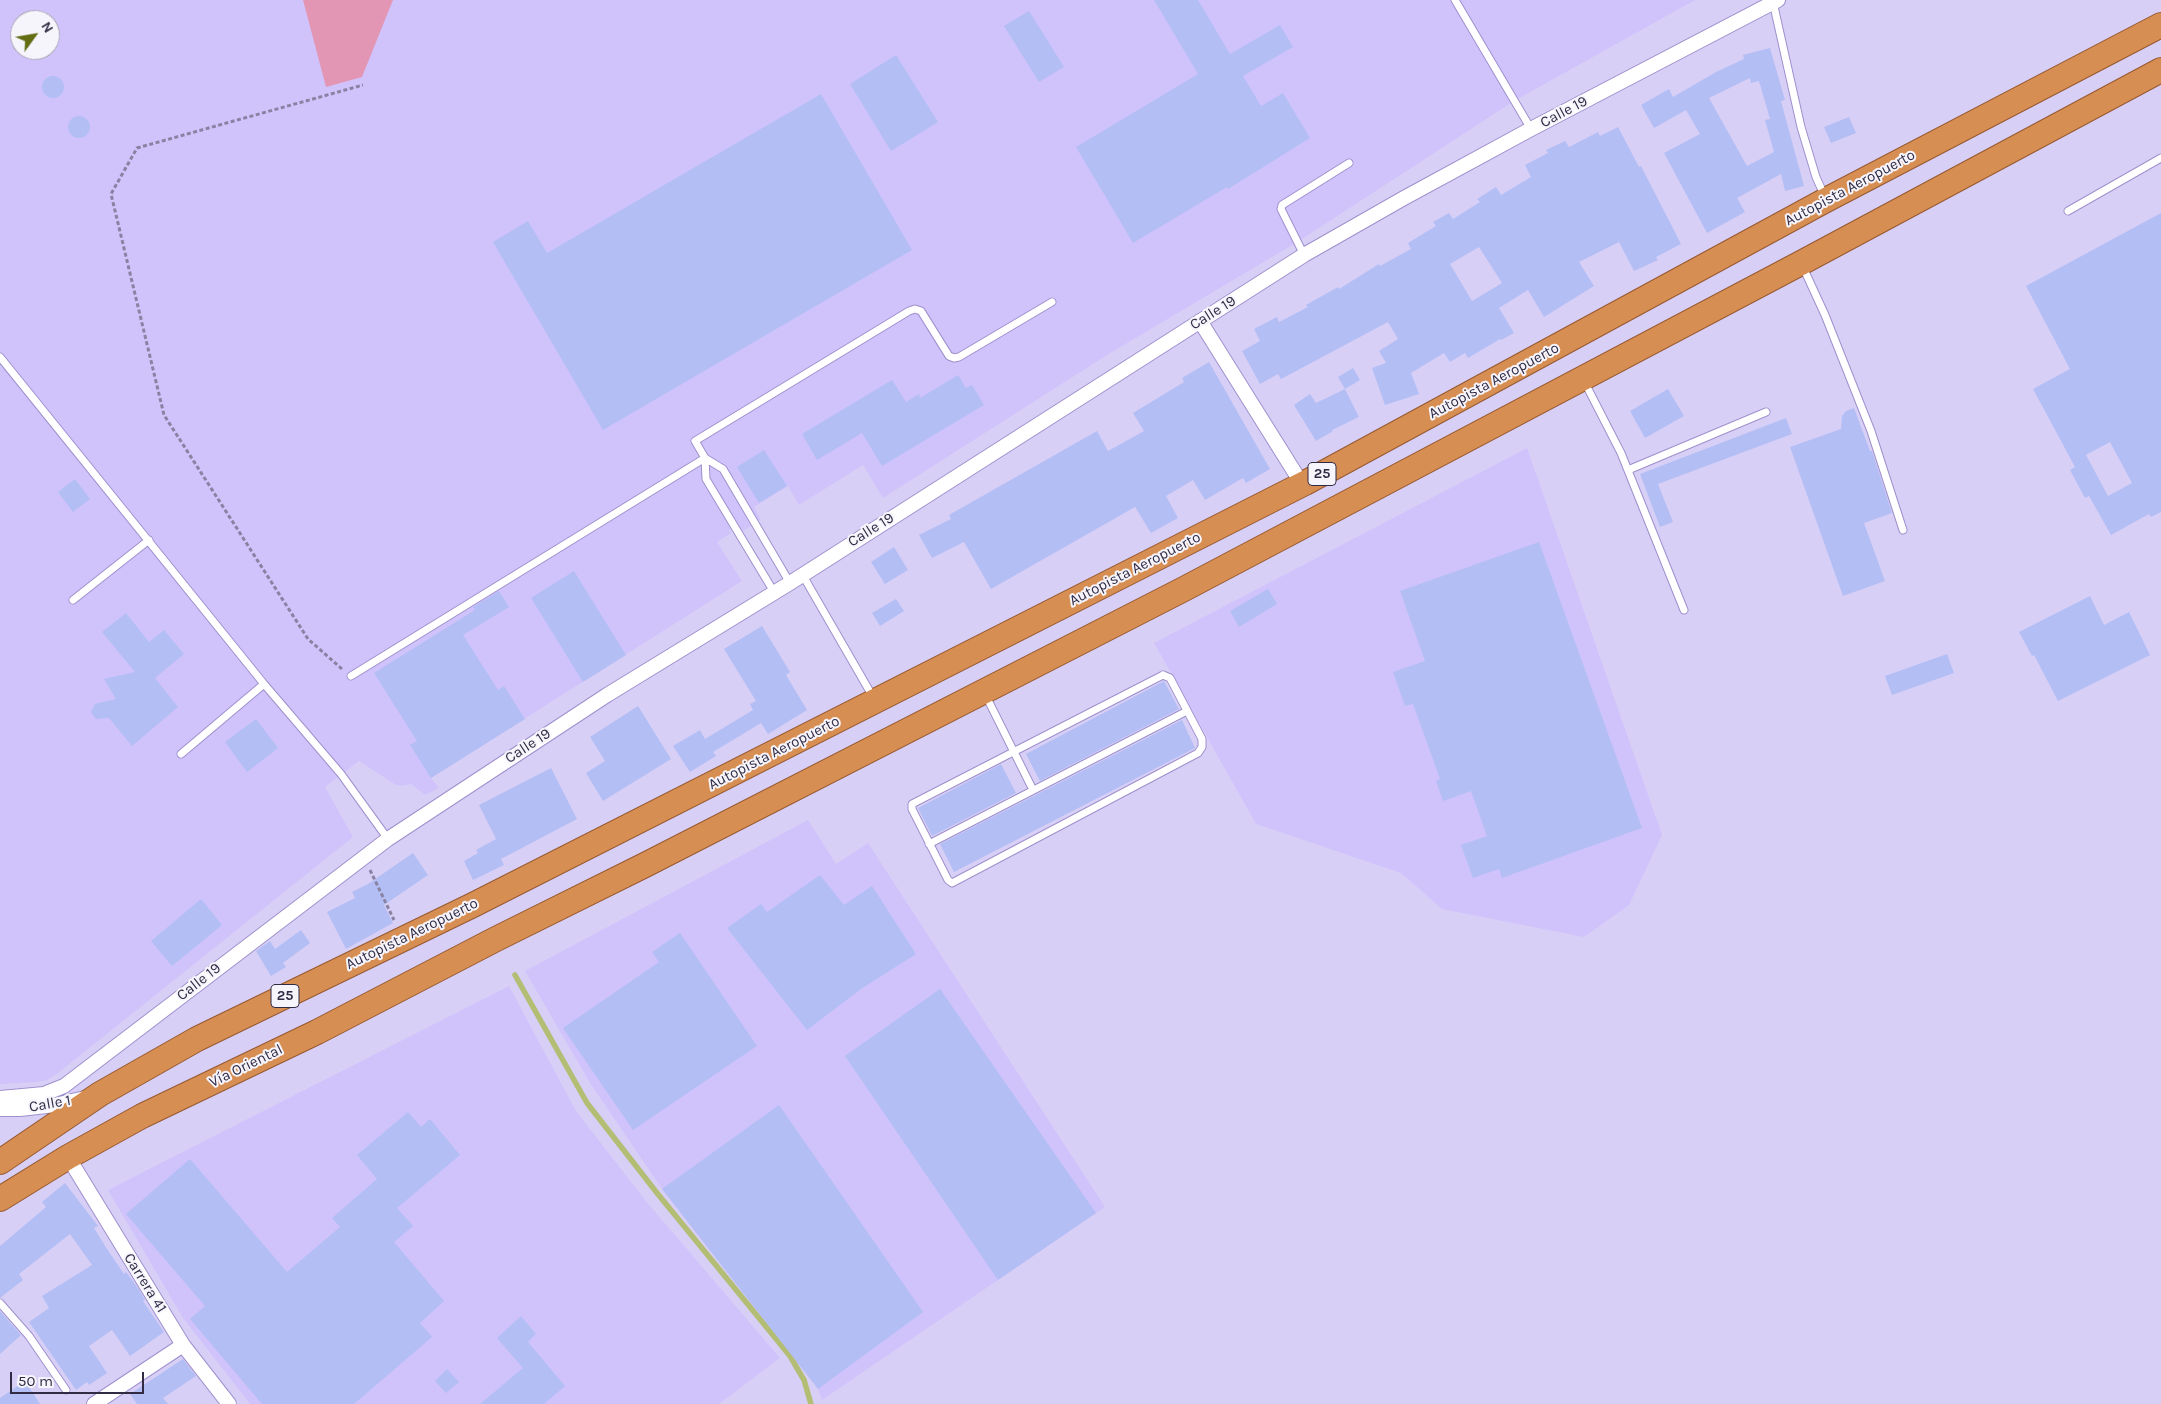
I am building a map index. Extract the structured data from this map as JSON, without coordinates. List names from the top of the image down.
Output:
{
  "streets": {
    "highway": ["Autopista Aeropuerto", "25", "Vía Oriental"],
    "street": ["Calle 19", "Calle 1", "Carrera 41"]
  },
  "crossings": [
    ["Autopista Aeropuerto", "25"],
    ["Autopista Aeropuerto", "Calle 1"],
    ["25", "Vía Oriental"],
    ["25", "Calle 1"],
    ["Vía Oriental", "Carrera 41"]
  ],
  "scale_bar": "50 m",
  "north": "top right"
}
